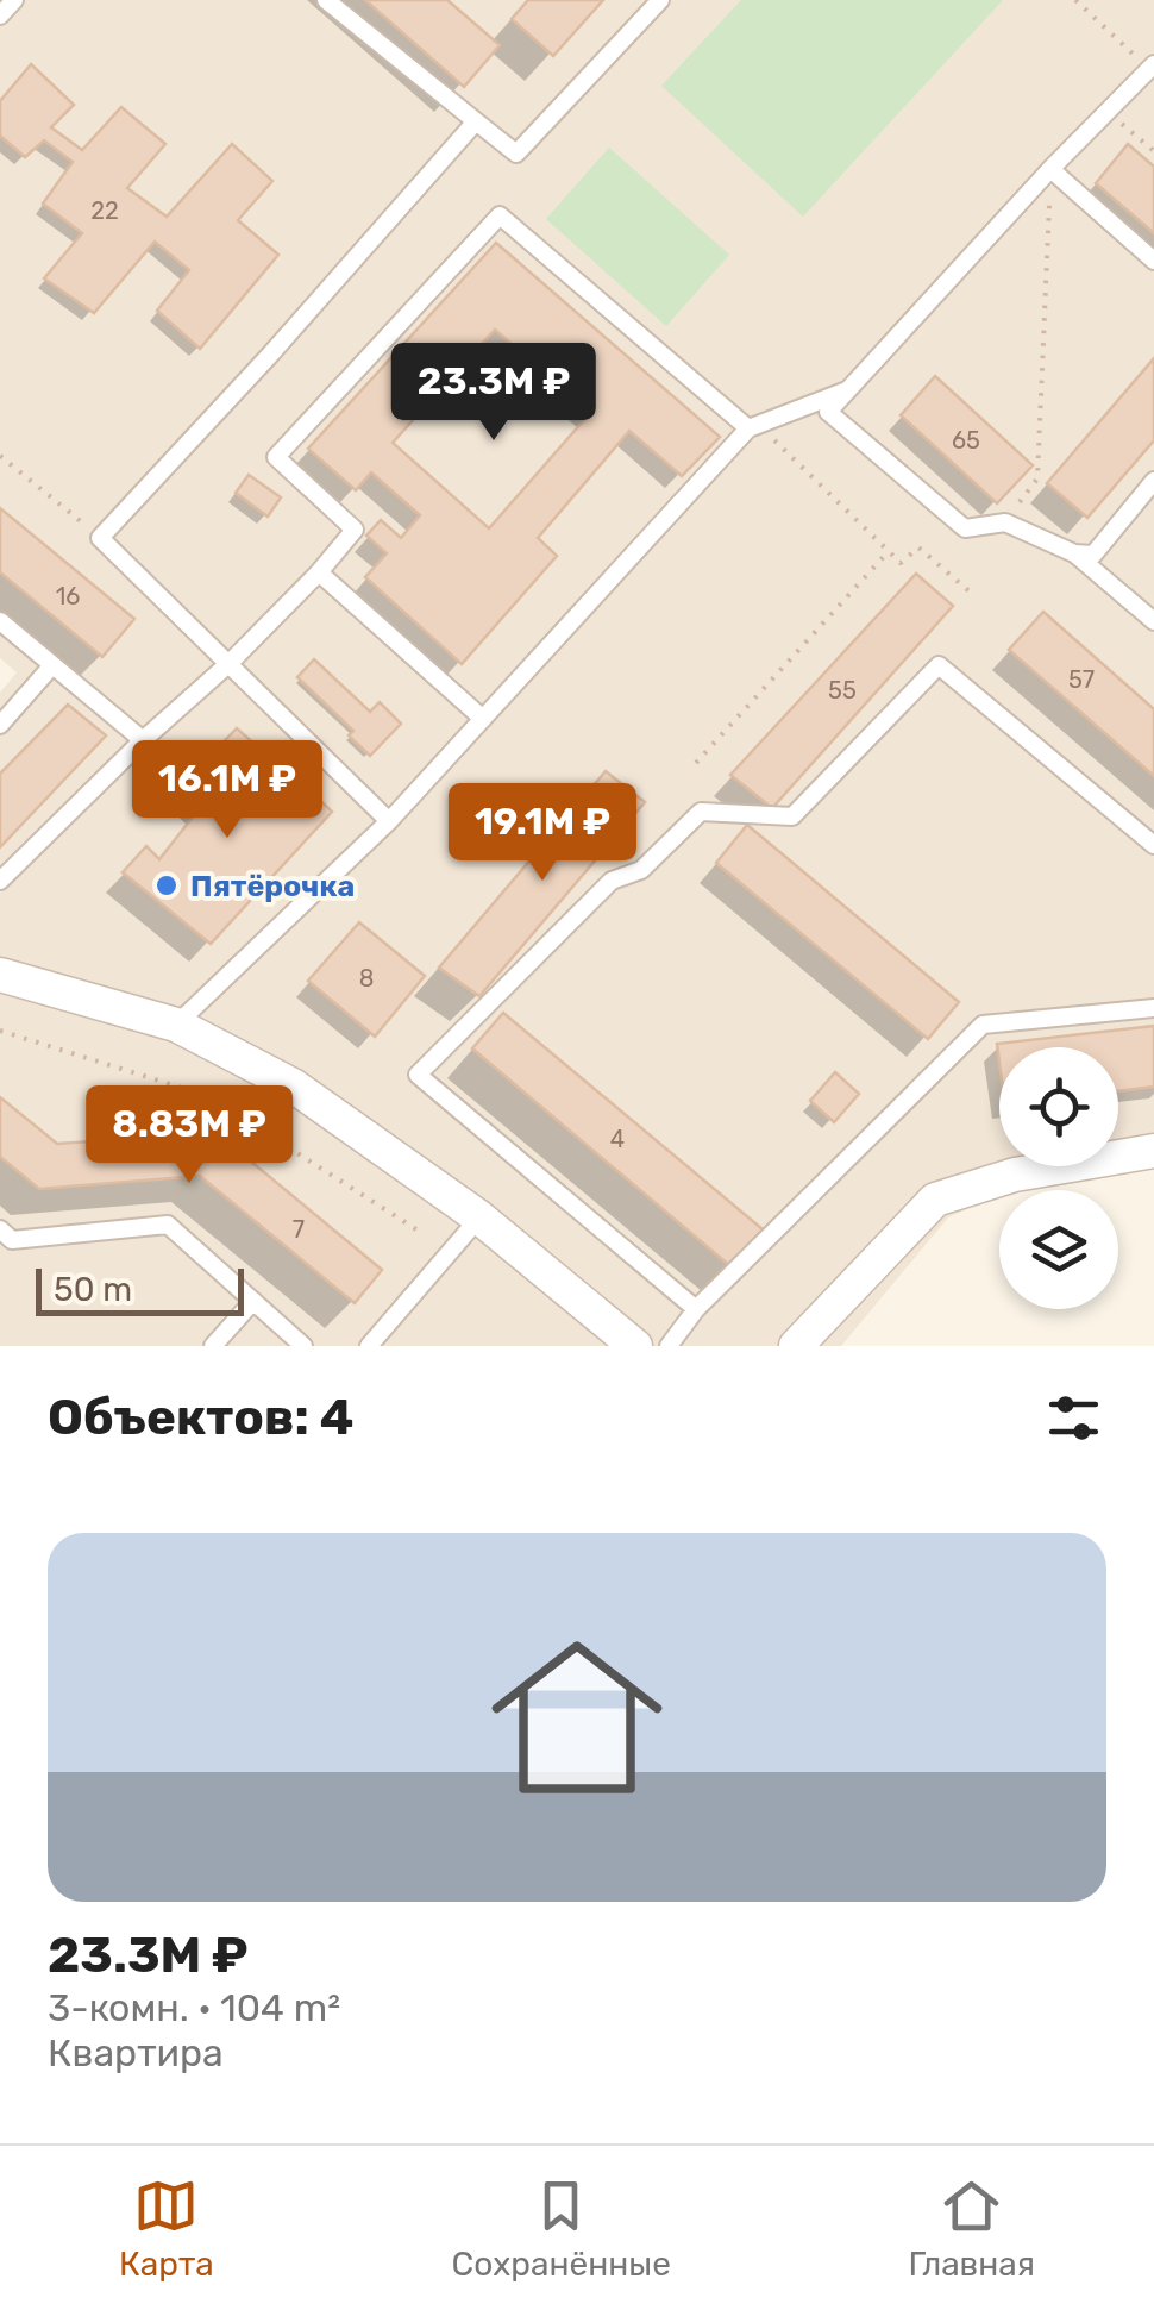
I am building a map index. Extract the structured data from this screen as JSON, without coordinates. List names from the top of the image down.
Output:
{
  "places": ["Пятёрочка"],
  "house_numbers": [
    "22",
    "65",
    "16",
    "57",
    "55",
    "8",
    "4",
    "7"
  ],
  "scale_bar": "50 m",
  "page": {
    "price": [
      "23.3M ₽",
      "16.1M ₽",
      "19.1M ₽",
      "8.83M ₽"
    ],
    "scale": "50 m",
    "heading": "Объектов: 4",
    "list": [
      {
        "name": "23.3M ₽",
        "note": "3-комн. · 104 m² · Квартира"
      }
    ],
    "tabs": ["Карта", "Сохранённые", "Главная"]
  }
}
